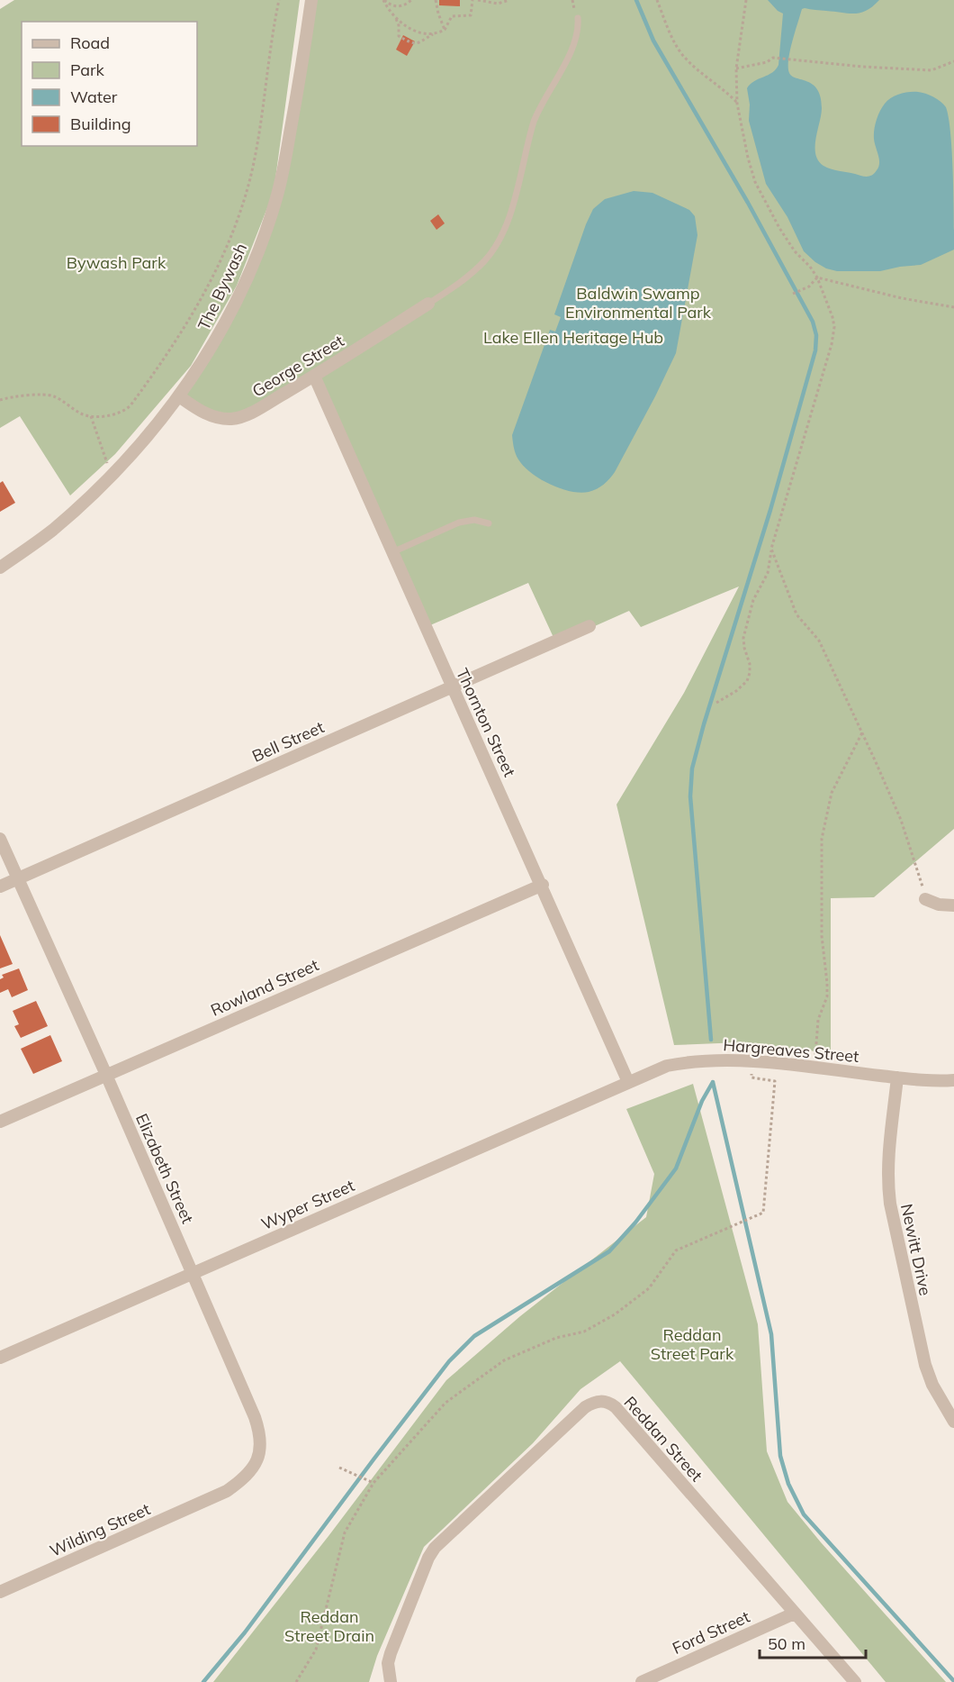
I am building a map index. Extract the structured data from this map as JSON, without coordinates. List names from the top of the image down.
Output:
{
  "streets": {
    "street": [
      "The Bywash",
      "George Street",
      "Thornton Street",
      "Bell Street",
      "Rowland Street",
      "Hargreaves Street",
      "Elizabeth Street",
      "Wyper Street",
      "Newitt Drive",
      "Reddan Street",
      "Wilding Street",
      "Ford Street"
    ]
  },
  "crossings": [
    ["The Bywash", "George Street"],
    ["George Street", "Thornton Street"],
    ["Thornton Street", "Bell Street"],
    ["Thornton Street", "Rowland Street"],
    ["Thornton Street", "Hargreaves Street"],
    ["Thornton Street", "Wyper Street"],
    ["Bell Street", "Elizabeth Street"],
    ["Rowland Street", "Elizabeth Street"],
    ["Hargreaves Street", "Wyper Street"],
    ["Hargreaves Street", "Newitt Drive"],
    ["Elizabeth Street", "Wyper Street"],
    ["Elizabeth Street", "Wilding Street"],
    ["Reddan Street", "Ford Street"]
  ],
  "parks": [
    "Bywash Park",
    "Baldwin Swamp Environmental Park",
    "Lake Ellen Heritage Hub",
    "Reddan Street Park",
    "Reddan Street Drain"
  ],
  "legend": [
    "Road",
    "Park",
    "Water",
    "Building"
  ],
  "scale_bar": "50 m"
}
